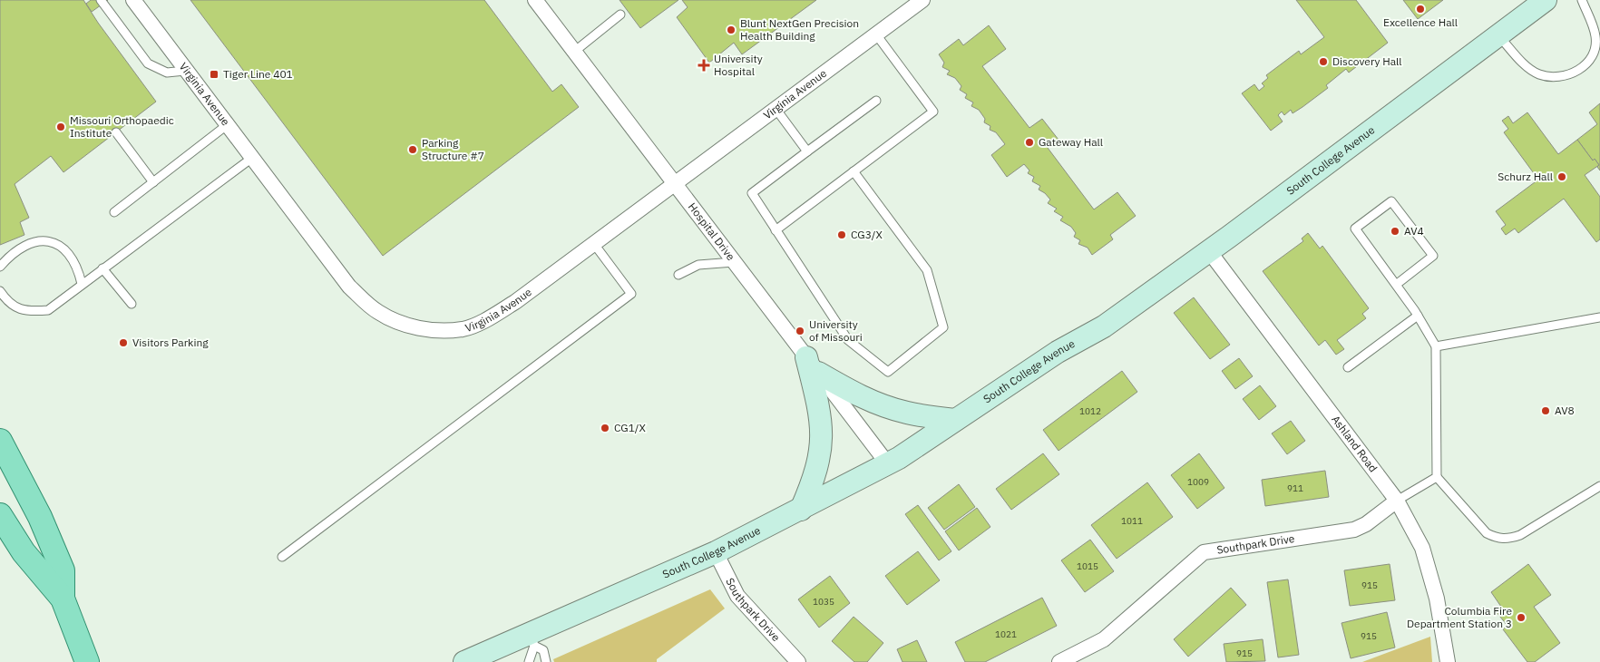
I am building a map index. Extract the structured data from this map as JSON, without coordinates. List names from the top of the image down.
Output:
{
  "streets": {
    "main road": ["South College Avenue"],
    "street": [
      "Virginia Avenue",
      "Hospital Drive",
      "Ashland Road",
      "Southpark Drive"
    ]
  },
  "crossings": [
    ["Virginia Avenue", "Hospital Drive"],
    ["South College Avenue", "Hospital Drive"],
    ["South College Avenue", "Ashland Road"],
    ["South College Avenue", "Southpark Drive"],
    ["Ashland Road", "Southpark Drive"]
  ],
  "places": {
    "other": [
      "Excellence Hall",
      "Blunt NextGen Precision Health Building",
      "Discovery Hall",
      "Missouri Orthopaedic Institute",
      "Gateway Hall",
      "Parking Structure #7",
      "Schurz Hall",
      "AV4",
      "CG3/X",
      "University of Missouri",
      "Visitors Parking",
      "AV8",
      "CG1/X",
      "Columbia Fire Department Station 3"
    ],
    "health": ["University Hospital"],
    "transit": ["Tiger Line 401"]
  },
  "house_numbers": [
    "1012",
    "1009",
    "911",
    "1011",
    "1015",
    "915",
    "1035",
    "1021",
    "915",
    "915"
  ]
}
